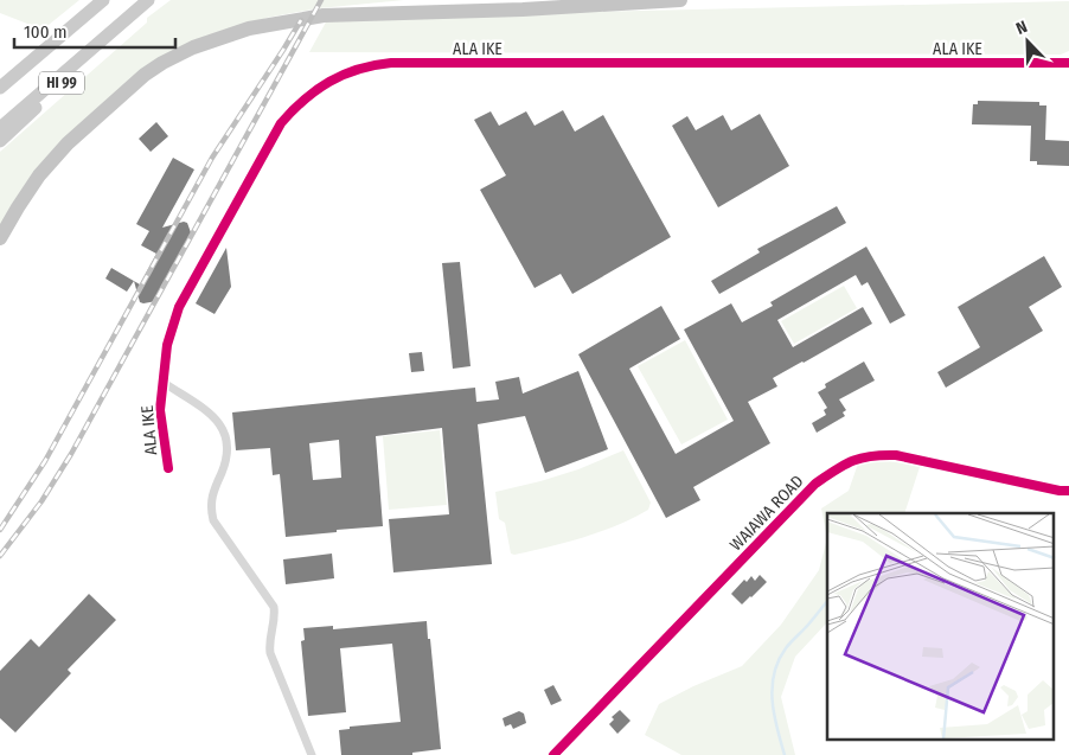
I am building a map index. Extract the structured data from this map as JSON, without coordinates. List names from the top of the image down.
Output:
{
  "streets": {
    "main road": ["HI 99"],
    "street": ["ALA IKE", "WAIAWA ROAD"]
  },
  "scale_bar": "100 m",
  "north": "top left"
}
